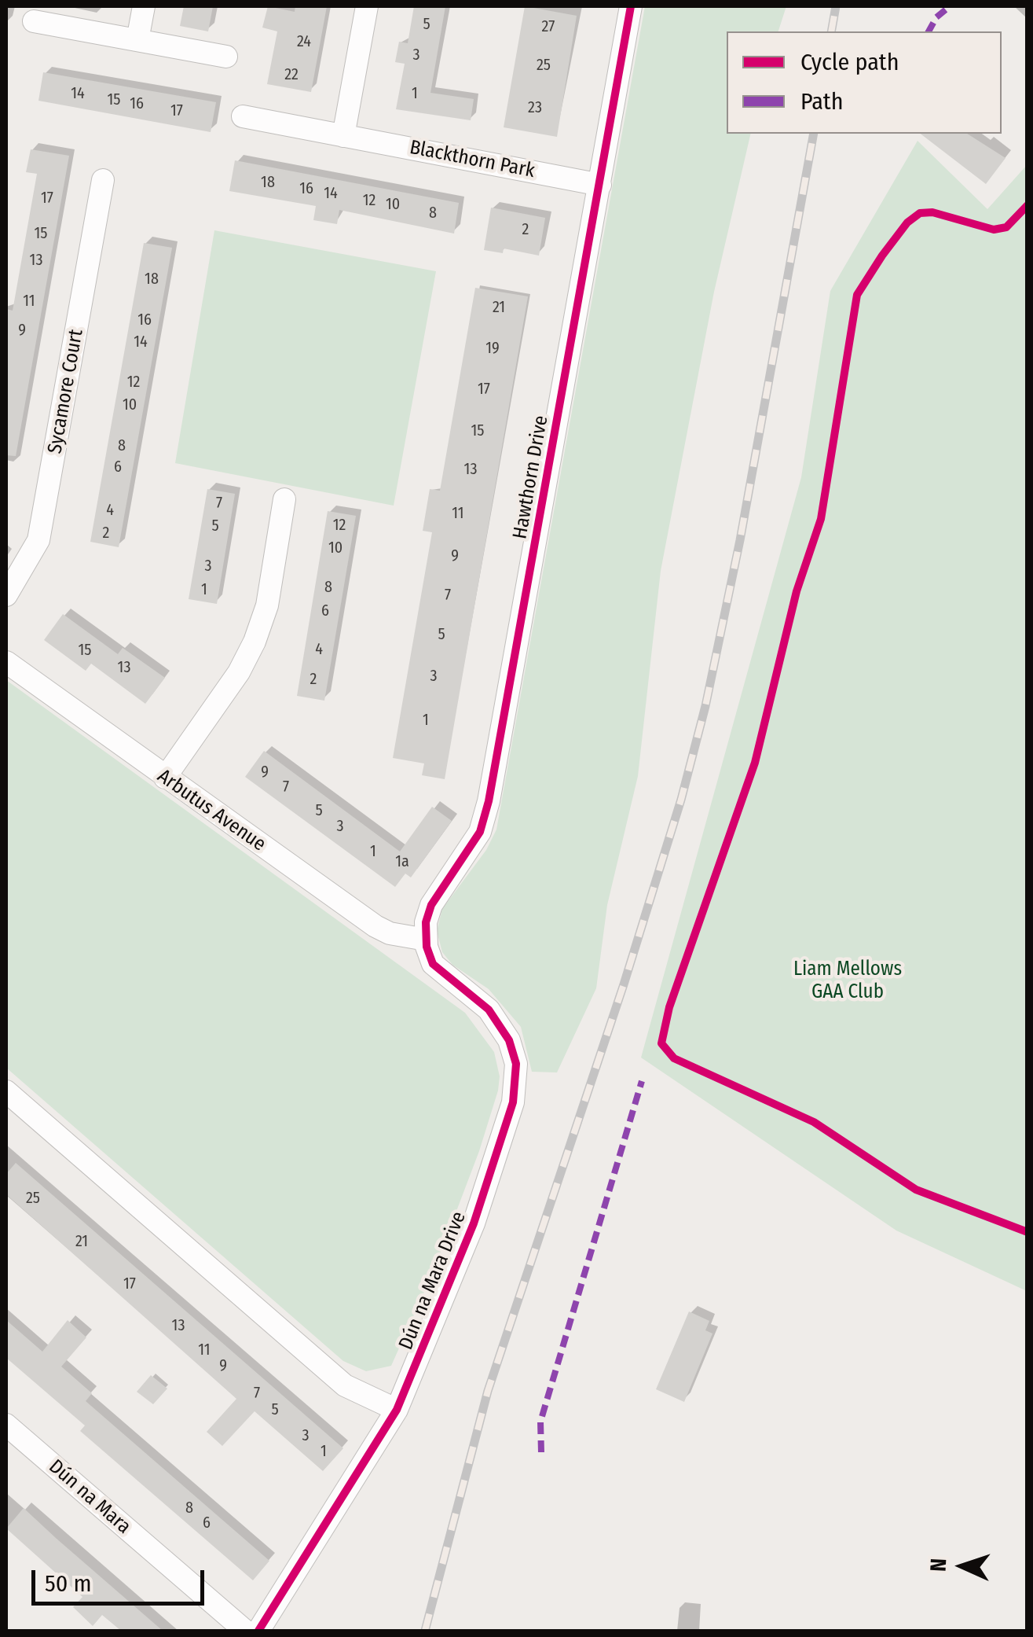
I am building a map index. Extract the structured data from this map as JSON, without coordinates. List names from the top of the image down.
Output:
{
  "streets": {
    "street": [
      "Blackthorn Park",
      "Sycamore Court",
      "Hawthorn Drive",
      "Arbutus Avenue",
      "Dún na Mara Drive",
      "Dún na Mara"
    ]
  },
  "crossings": [
    ["Blackthorn Park", "Hawthorn Drive"],
    ["Hawthorn Drive", "Arbutus Avenue"],
    ["Hawthorn Drive", "Dún na Mara Drive"],
    ["Arbutus Avenue", "Dún na Mara Drive"]
  ],
  "parks": ["Liam Mellows GAA Club"],
  "house_numbers": [
    "5",
    "27",
    "24",
    "3",
    "25",
    "22",
    "14",
    "1",
    "15",
    "16",
    "23",
    "17",
    "18",
    "16",
    "14",
    "17",
    "12",
    "10",
    "8",
    "2",
    "15",
    "13",
    "18",
    "11",
    "21",
    "16",
    "9",
    "14",
    "19",
    "12",
    "17",
    "10",
    "15",
    "8",
    "6",
    "13",
    "7",
    "4",
    "11",
    "12",
    "5",
    "2",
    "10",
    "9",
    "3",
    "8",
    "1",
    "7",
    "6",
    "5",
    "4",
    "15",
    "13",
    "3",
    "2",
    "1",
    "9",
    "7",
    "5",
    "3",
    "1",
    "1a",
    "25",
    "21",
    "17",
    "13",
    "11",
    "9",
    "7",
    "5",
    "3",
    "1",
    "8",
    "6"
  ],
  "legend": ["Cycle path", "Path"],
  "scale_bar": "50 m",
  "north": "left"
}
